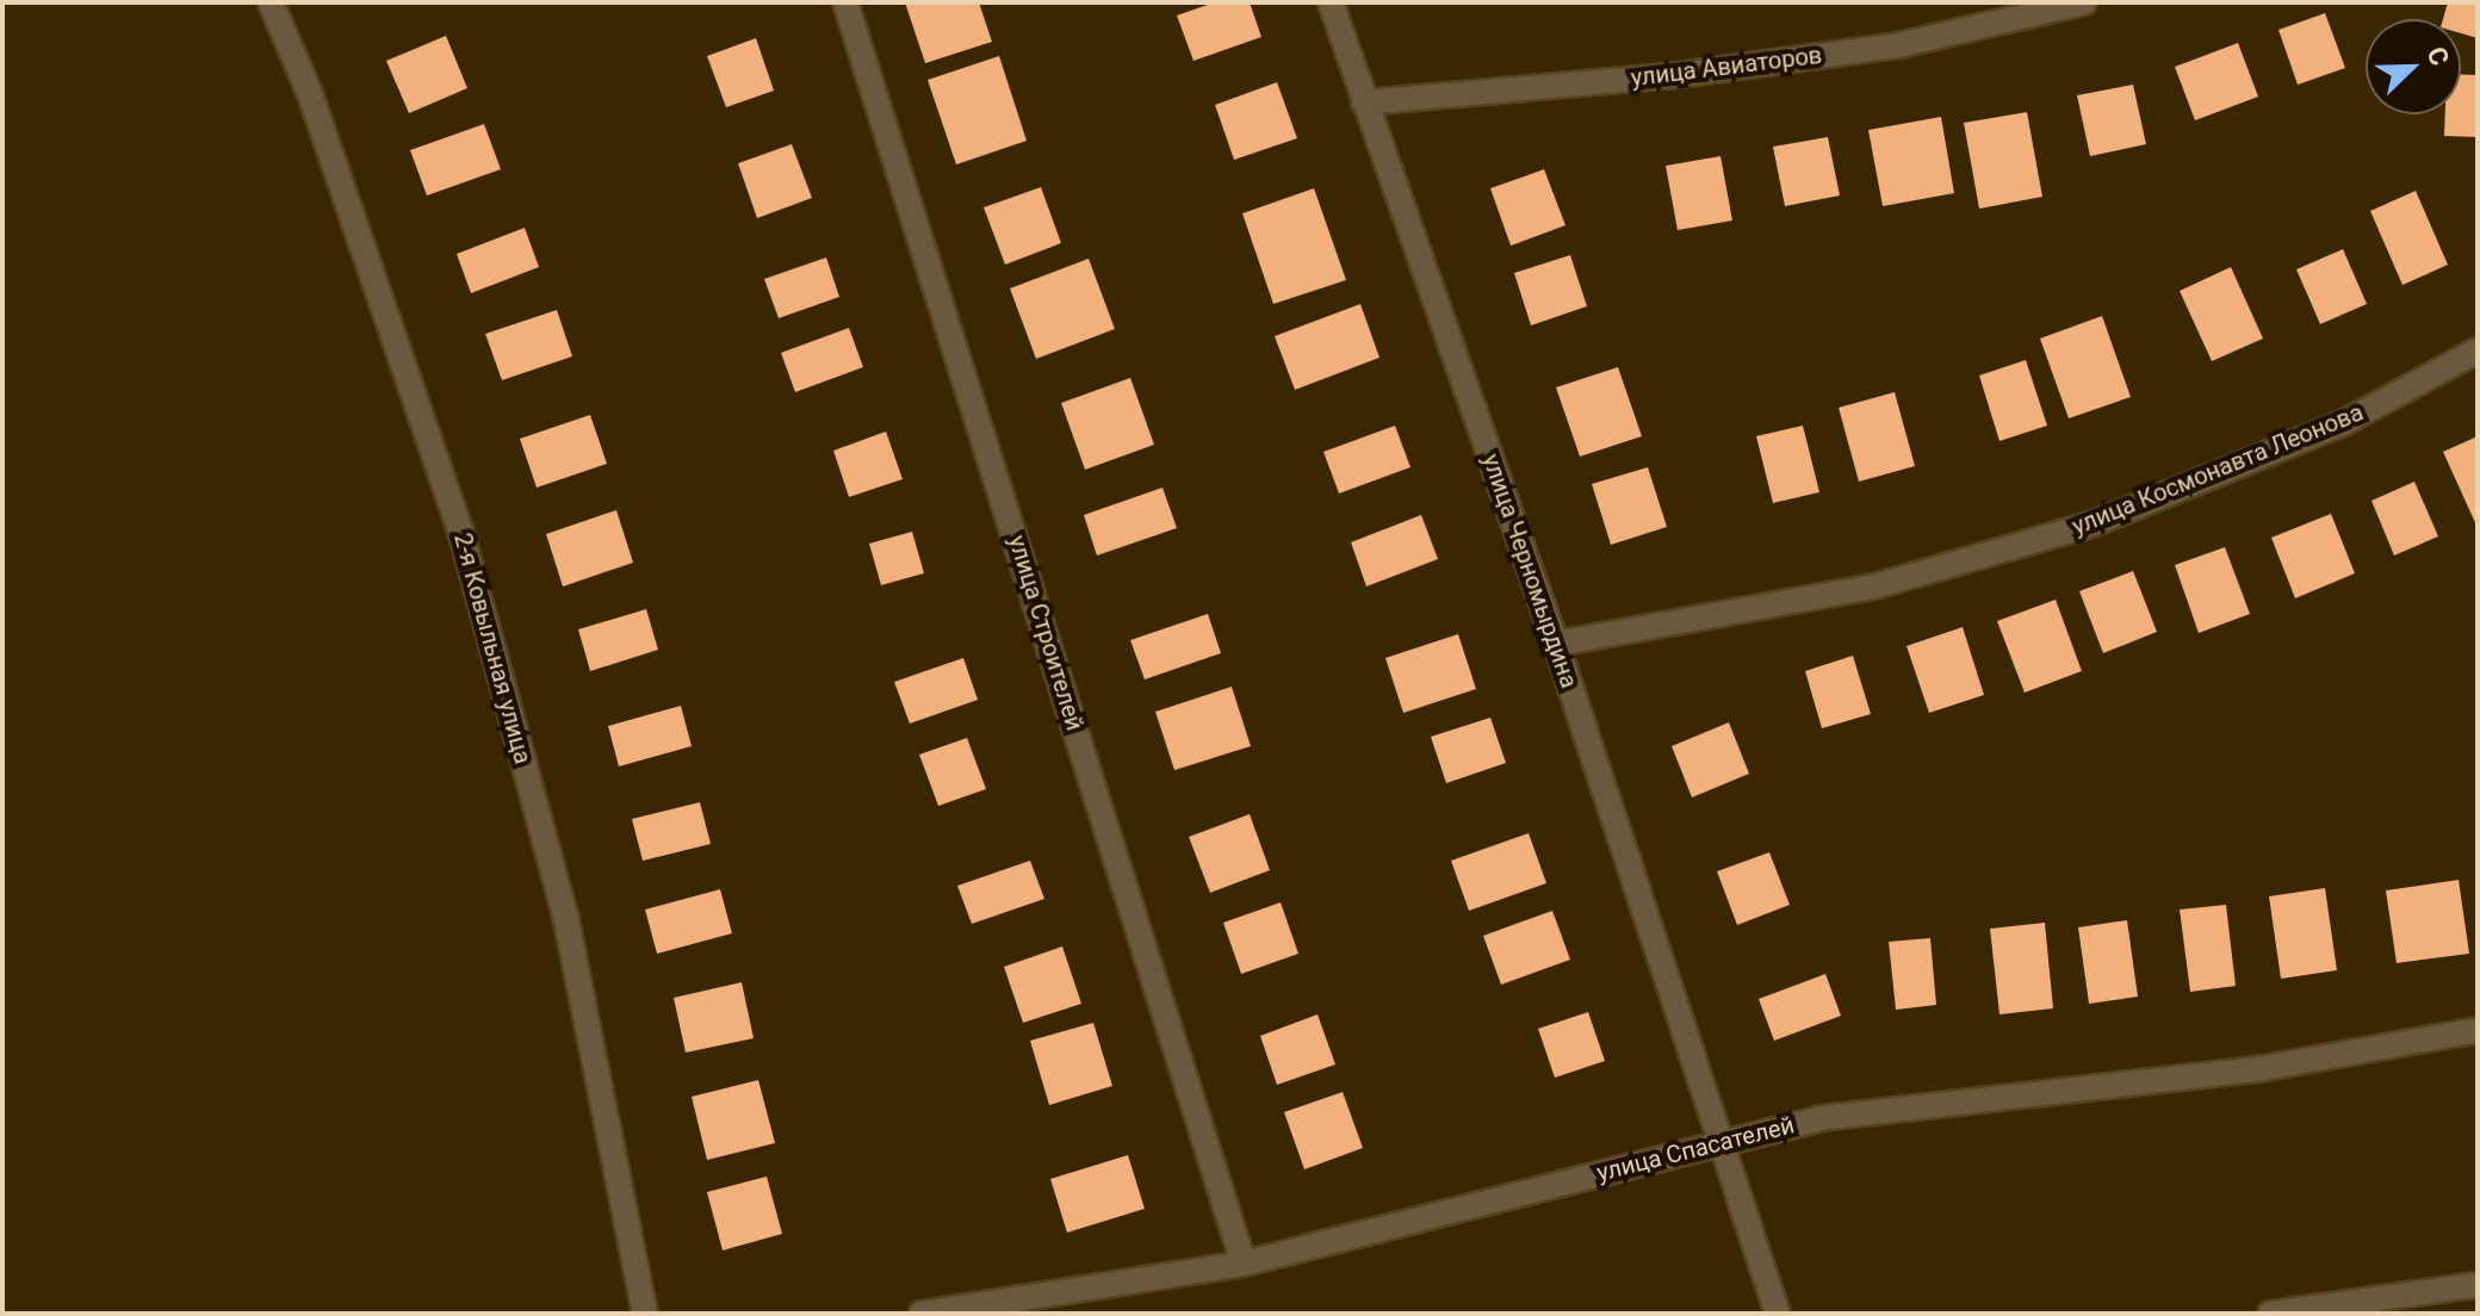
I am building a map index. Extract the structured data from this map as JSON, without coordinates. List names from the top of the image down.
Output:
{
  "streets": {
    "street": [
      "улица Авиаторов",
      "улица Космонавта Леонова",
      "улица Черномырдина",
      "улица Строителей",
      "2-я Ковыльная улица",
      "улица Спасателей"
    ]
  },
  "crossings": [
    ["улица Авиаторов", "улица Черномырдина"],
    ["улица Космонавта Леонова", "улица Черномырдина"],
    ["улица Черномырдина", "улица Спасателей"],
    ["улица Строителей", "улица Спасателей"]
  ],
  "north": "top right"
}
